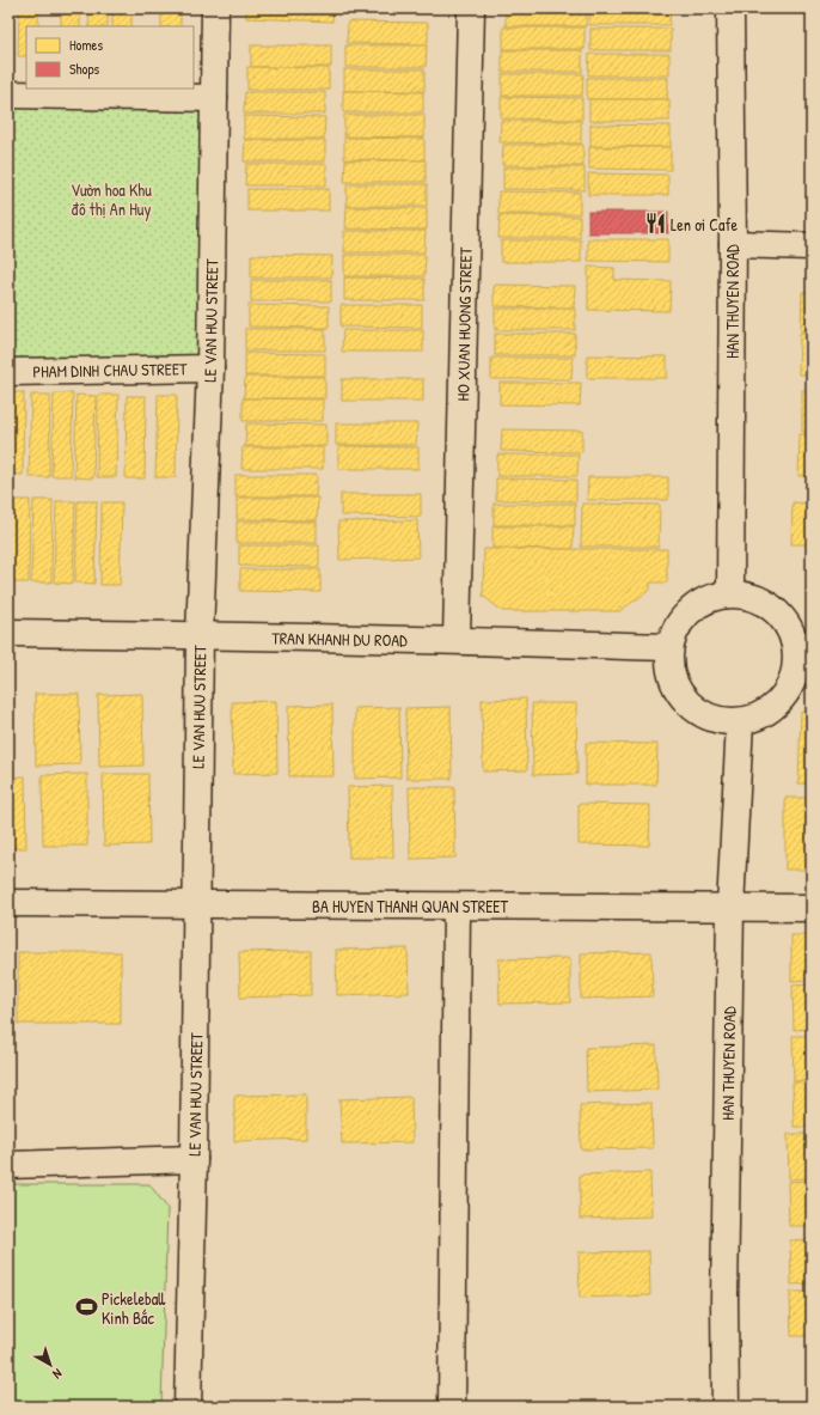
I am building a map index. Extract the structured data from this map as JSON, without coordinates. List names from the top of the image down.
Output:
{
  "streets": {
    "street": [
      "HAN THUYEN ROAD",
      "LE VAN HUU STREET",
      "HO XUAN HUONG STREET",
      "PHAM DINH CHAU STREET",
      "TRAN KHANH DU ROAD",
      "BA HUYEN THANH QUAN STREET"
    ]
  },
  "crossings": [
    ["HAN THUYEN ROAD", "TRAN KHANH DU ROAD"],
    ["HAN THUYEN ROAD", "BA HUYEN THANH QUAN STREET"],
    ["LE VAN HUU STREET", "PHAM DINH CHAU STREET"],
    ["LE VAN HUU STREET", "TRAN KHANH DU ROAD"],
    ["LE VAN HUU STREET", "BA HUYEN THANH QUAN STREET"],
    ["HO XUAN HUONG STREET", "TRAN KHANH DU ROAD"]
  ],
  "parks": ["Vườn hoa Khu đô thị An Huy"],
  "places": {
    "restaurant": ["Len ơi Cafe"],
    "sports": ["Pickeleball Kinh Bắc"]
  },
  "legend": ["Homes", "Shops"],
  "north": "bottom right"
}
